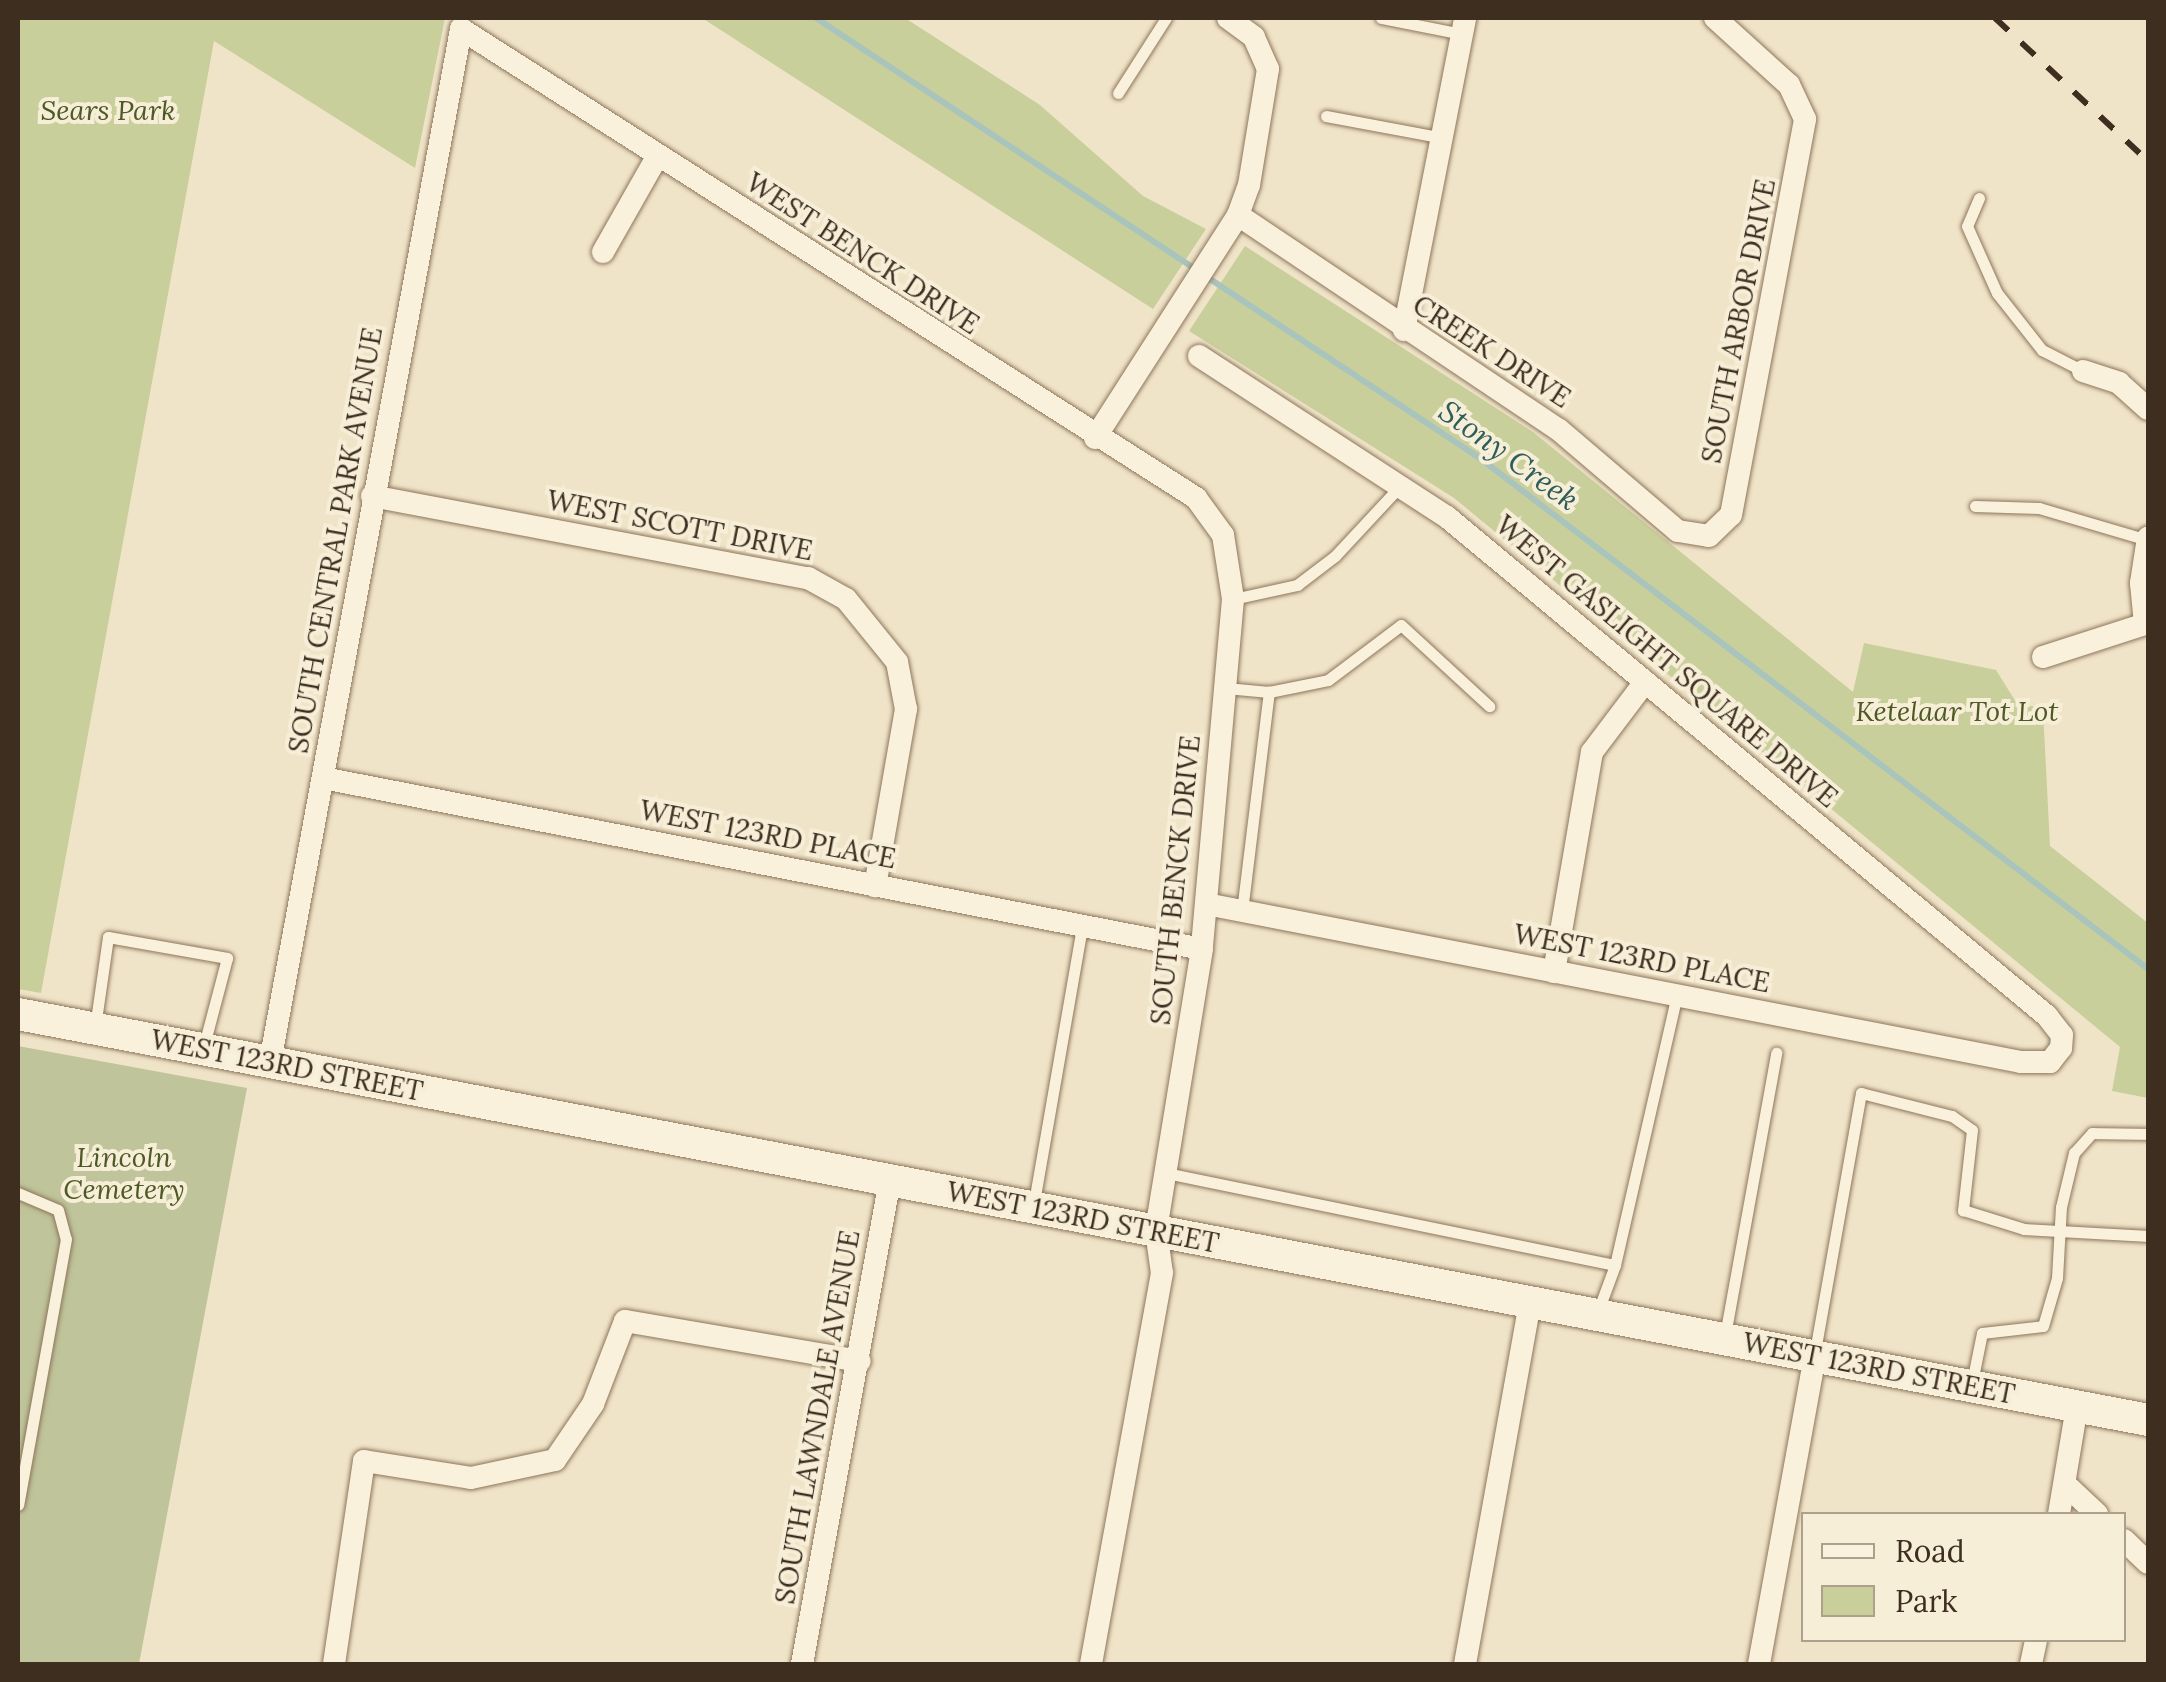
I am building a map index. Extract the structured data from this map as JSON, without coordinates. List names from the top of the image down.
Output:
{
  "streets": {
    "street": [
      "WEST BENCK DRIVE",
      "SOUTH ARBOR DRIVE",
      "CREEK DRIVE",
      "WEST SCOTT DRIVE",
      "SOUTH CENTRAL PARK AVENUE",
      "WEST GASLIGHT SQUARE DRIVE",
      "WEST 123RD PLACE",
      "SOUTH BENCK DRIVE",
      "WEST 123RD STREET",
      "SOUTH LAWNDALE AVENUE"
    ]
  },
  "crossings": [
    ["WEST BENCK DRIVE", "SOUTH CENTRAL PARK AVENUE"],
    ["WEST BENCK DRIVE", "SOUTH BENCK DRIVE"],
    ["SOUTH ARBOR DRIVE", "CREEK DRIVE"],
    ["WEST SCOTT DRIVE", "SOUTH CENTRAL PARK AVENUE"],
    ["WEST SCOTT DRIVE", "WEST 123RD PLACE"],
    ["SOUTH CENTRAL PARK AVENUE", "WEST 123RD PLACE"],
    ["SOUTH CENTRAL PARK AVENUE", "WEST 123RD STREET"],
    ["WEST GASLIGHT SQUARE DRIVE", "WEST 123RD PLACE"],
    ["WEST 123RD PLACE", "SOUTH BENCK DRIVE"],
    ["SOUTH BENCK DRIVE", "WEST 123RD STREET"],
    ["WEST 123RD STREET", "SOUTH LAWNDALE AVENUE"]
  ],
  "water": ["Stony Creek"],
  "parks": ["Sears Park", "Ketelaar Tot Lot", "Lincoln Cemetery"],
  "legend": ["Road", "Park"]
}
